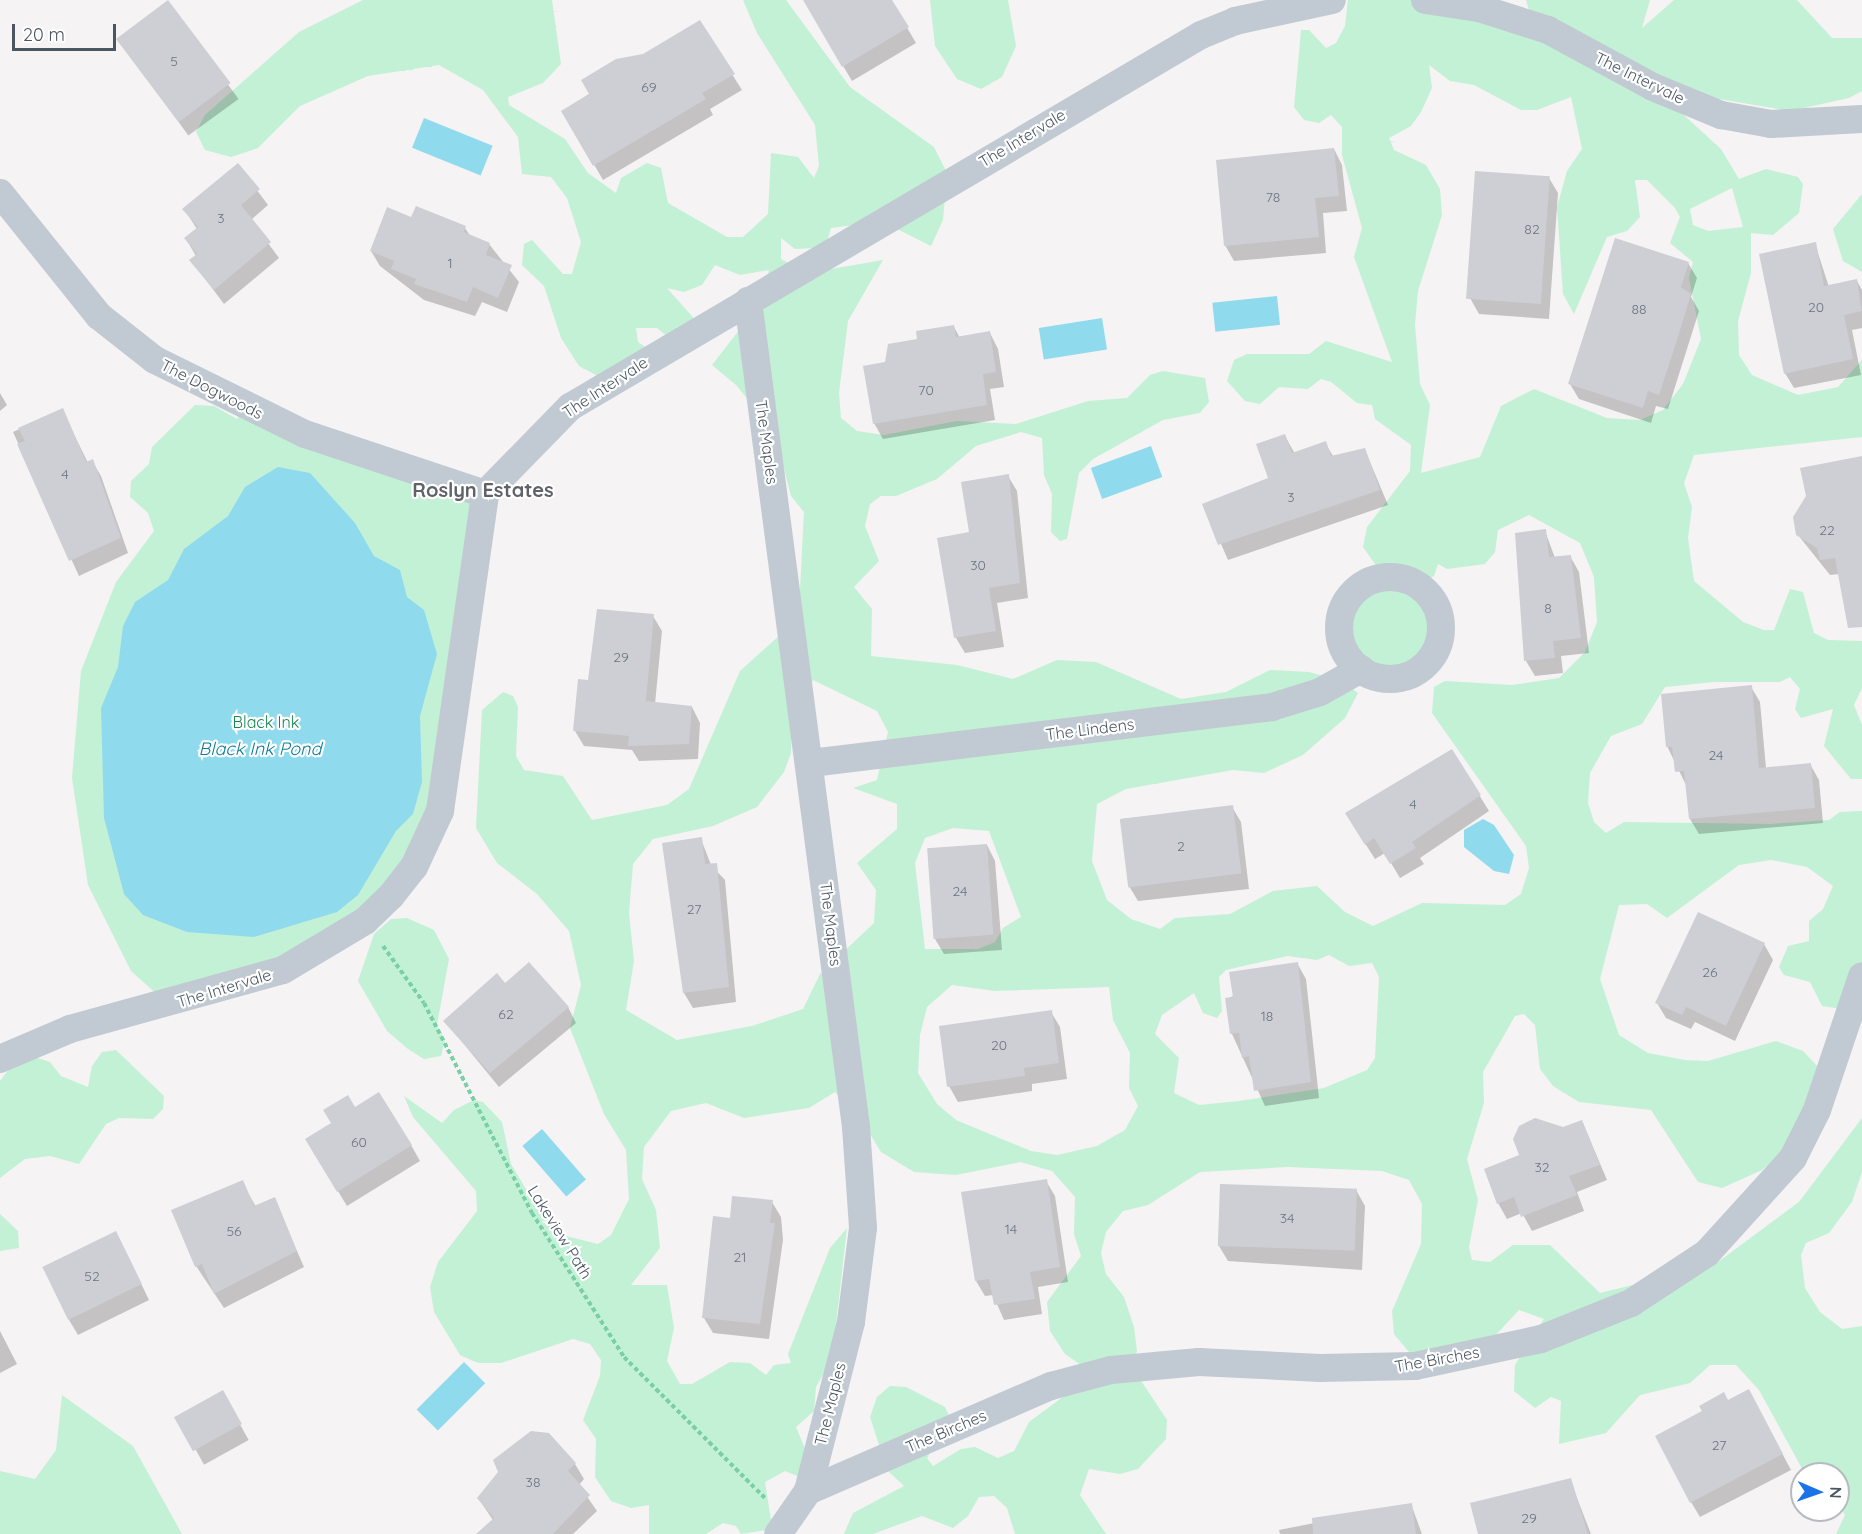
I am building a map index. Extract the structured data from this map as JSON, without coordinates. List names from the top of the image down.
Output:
{
  "streets": {
    "street": [
      "The Intervale",
      "The Dogwoods",
      "The Maples",
      "The Lindens",
      "The Birches"
    ],
    "path": ["Lakeview Path"]
  },
  "crossings": [
    ["The Intervale", "The Dogwoods"],
    ["The Intervale", "The Maples"],
    ["The Intervale", "Lakeview Path"],
    ["The Maples", "The Lindens"],
    ["The Maples", "Lakeview Path"],
    ["The Maples", "The Birches"]
  ],
  "districts": ["Roslyn Estates"],
  "water": ["Black Ink Pond"],
  "parks": ["Black Ink"],
  "house_numbers": [
    "5",
    "69",
    "78",
    "3",
    "82",
    "1",
    "20",
    "88",
    "70",
    "4",
    "3",
    "22",
    "30",
    "8",
    "29",
    "24",
    "4",
    "2",
    "24",
    "27",
    "26",
    "62",
    "18",
    "20",
    "60",
    "32",
    "34",
    "14",
    "56",
    "21",
    "52",
    "27",
    "38",
    "29"
  ],
  "scale_bar": "20 m",
  "north": "right"
}
